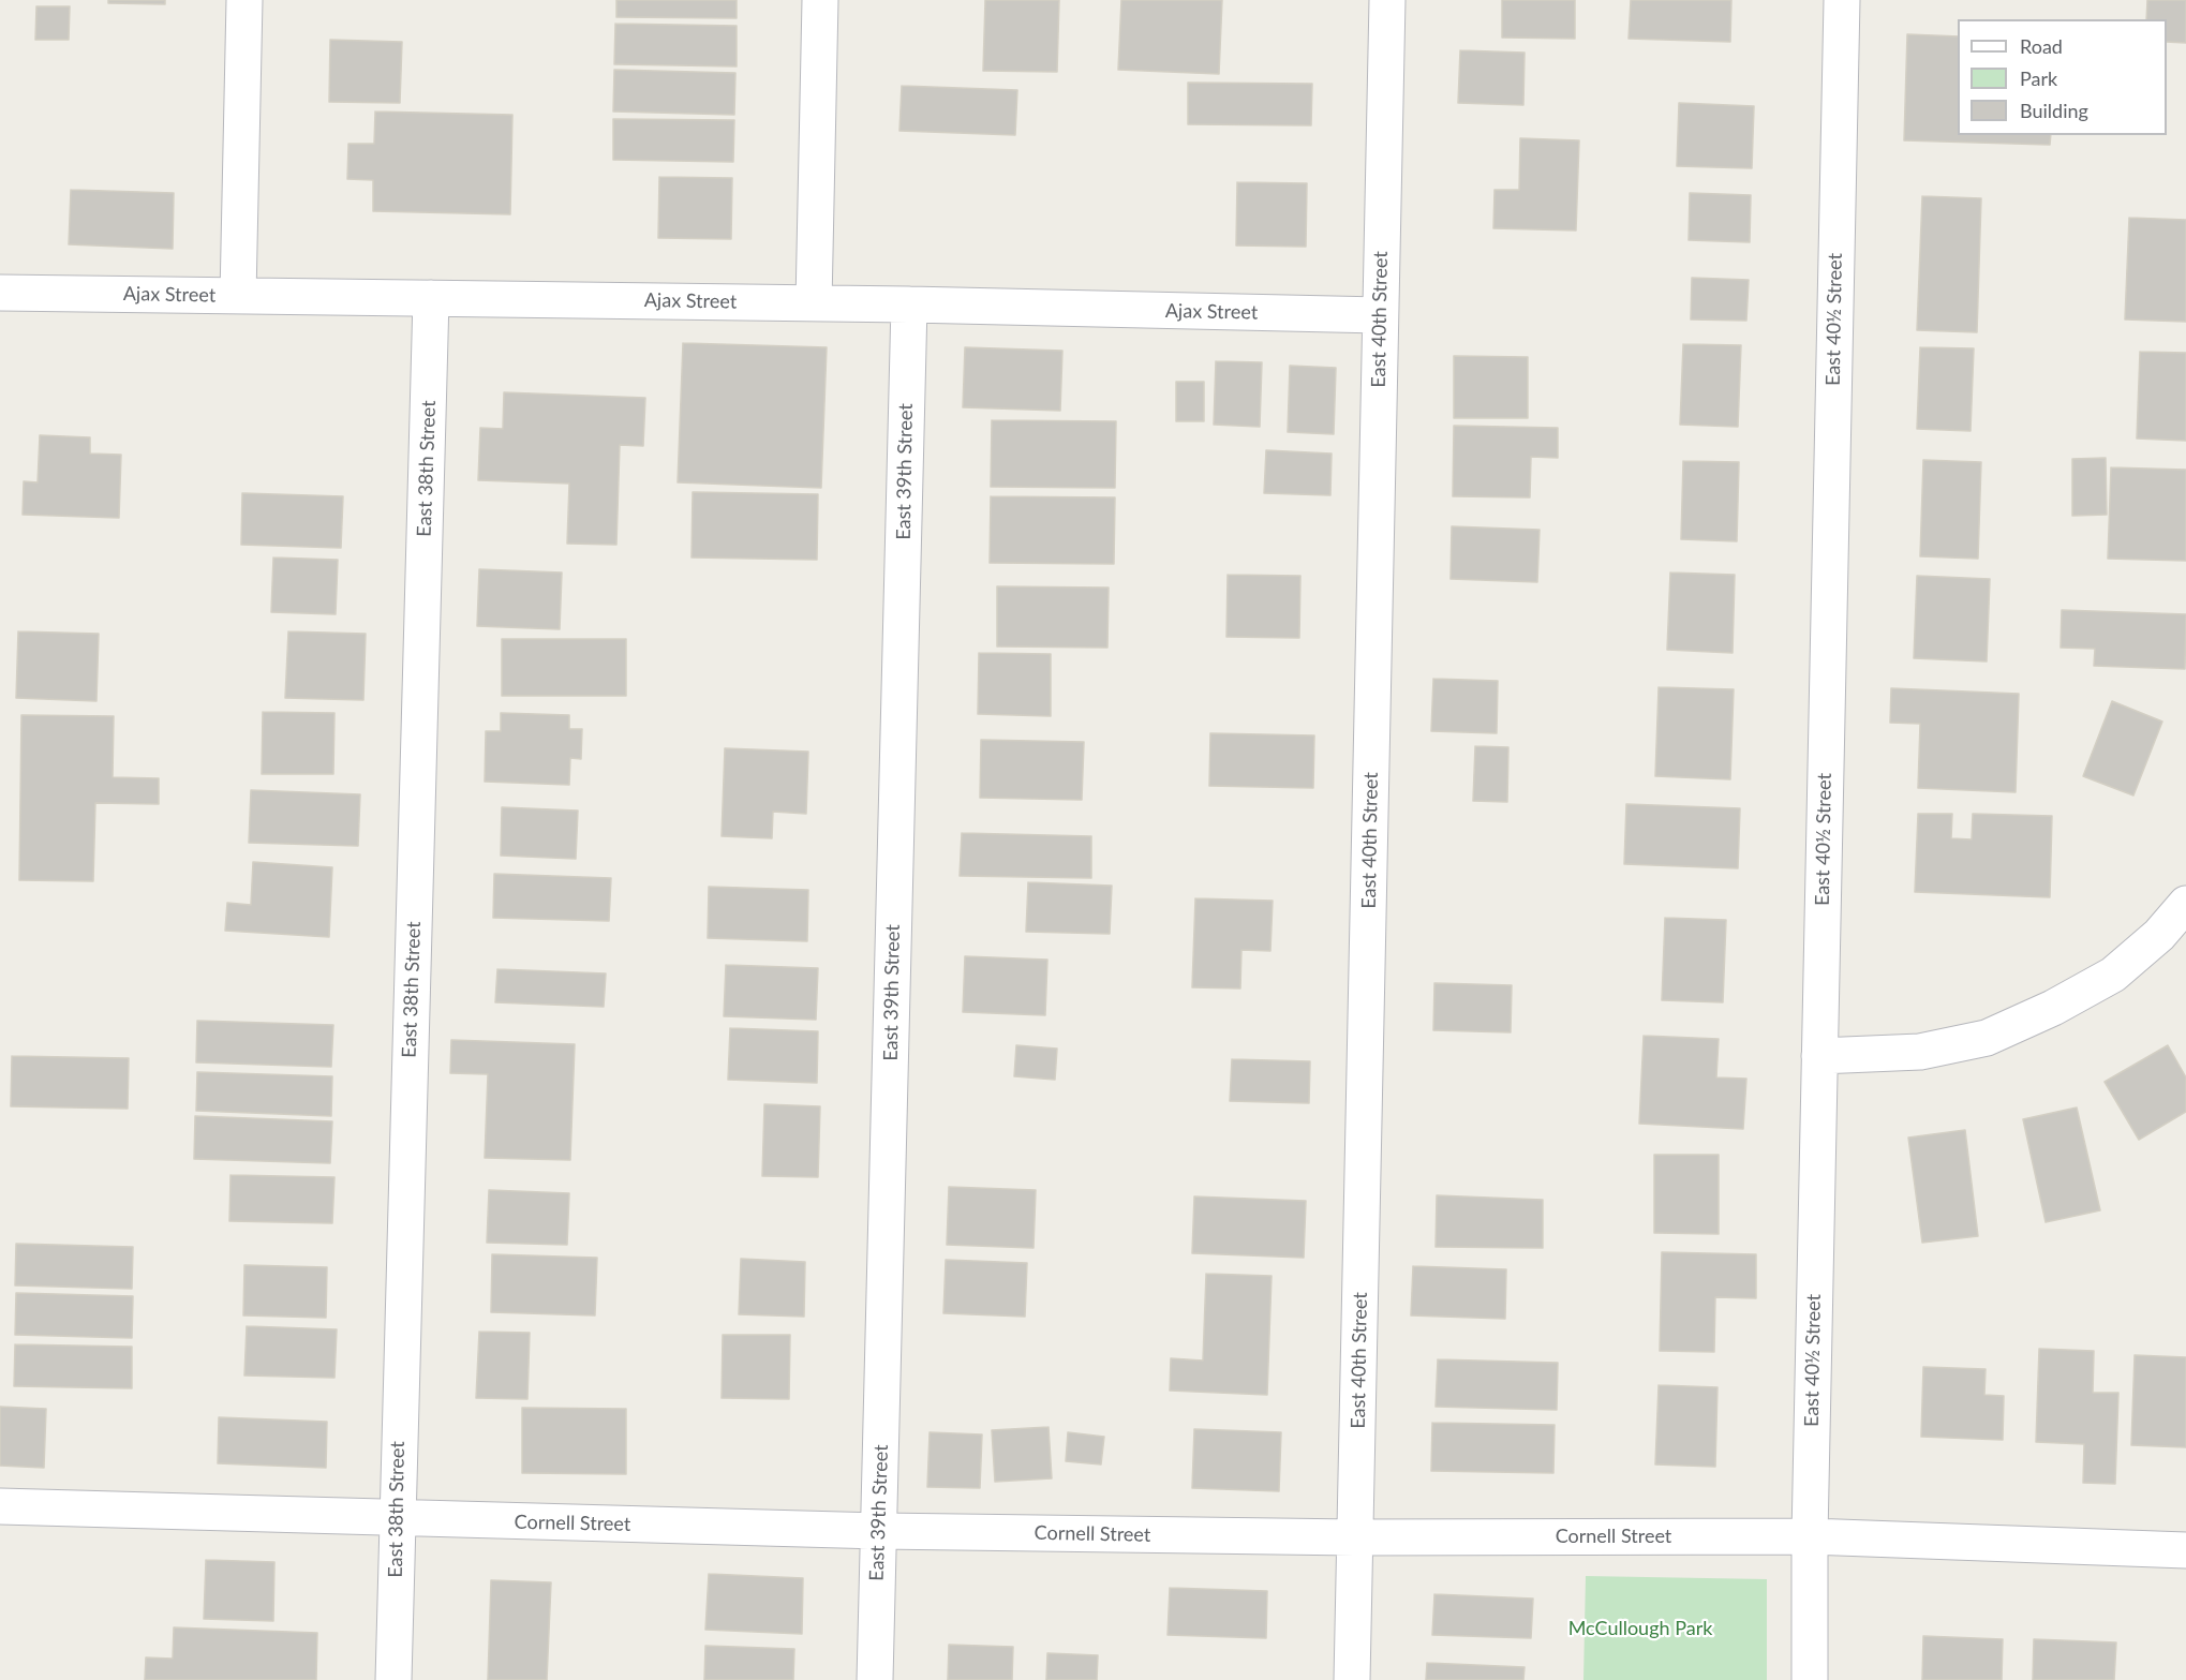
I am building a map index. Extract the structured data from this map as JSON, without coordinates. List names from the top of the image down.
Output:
{
  "streets": {
    "street": [
      "Ajax Street",
      "East 40th Street",
      "East 40½ Street",
      "East 38th Street",
      "East 39th Street",
      "Cornell Street"
    ]
  },
  "crossings": [
    ["Ajax Street", "East 40th Street"],
    ["Ajax Street", "East 38th Street"],
    ["Ajax Street", "East 39th Street"],
    ["East 40th Street", "Cornell Street"],
    ["East 40½ Street", "Cornell Street"],
    ["East 38th Street", "Cornell Street"],
    ["East 39th Street", "Cornell Street"]
  ],
  "parks": ["McCullough Park"],
  "legend": ["Road", "Park", "Building"]
}
